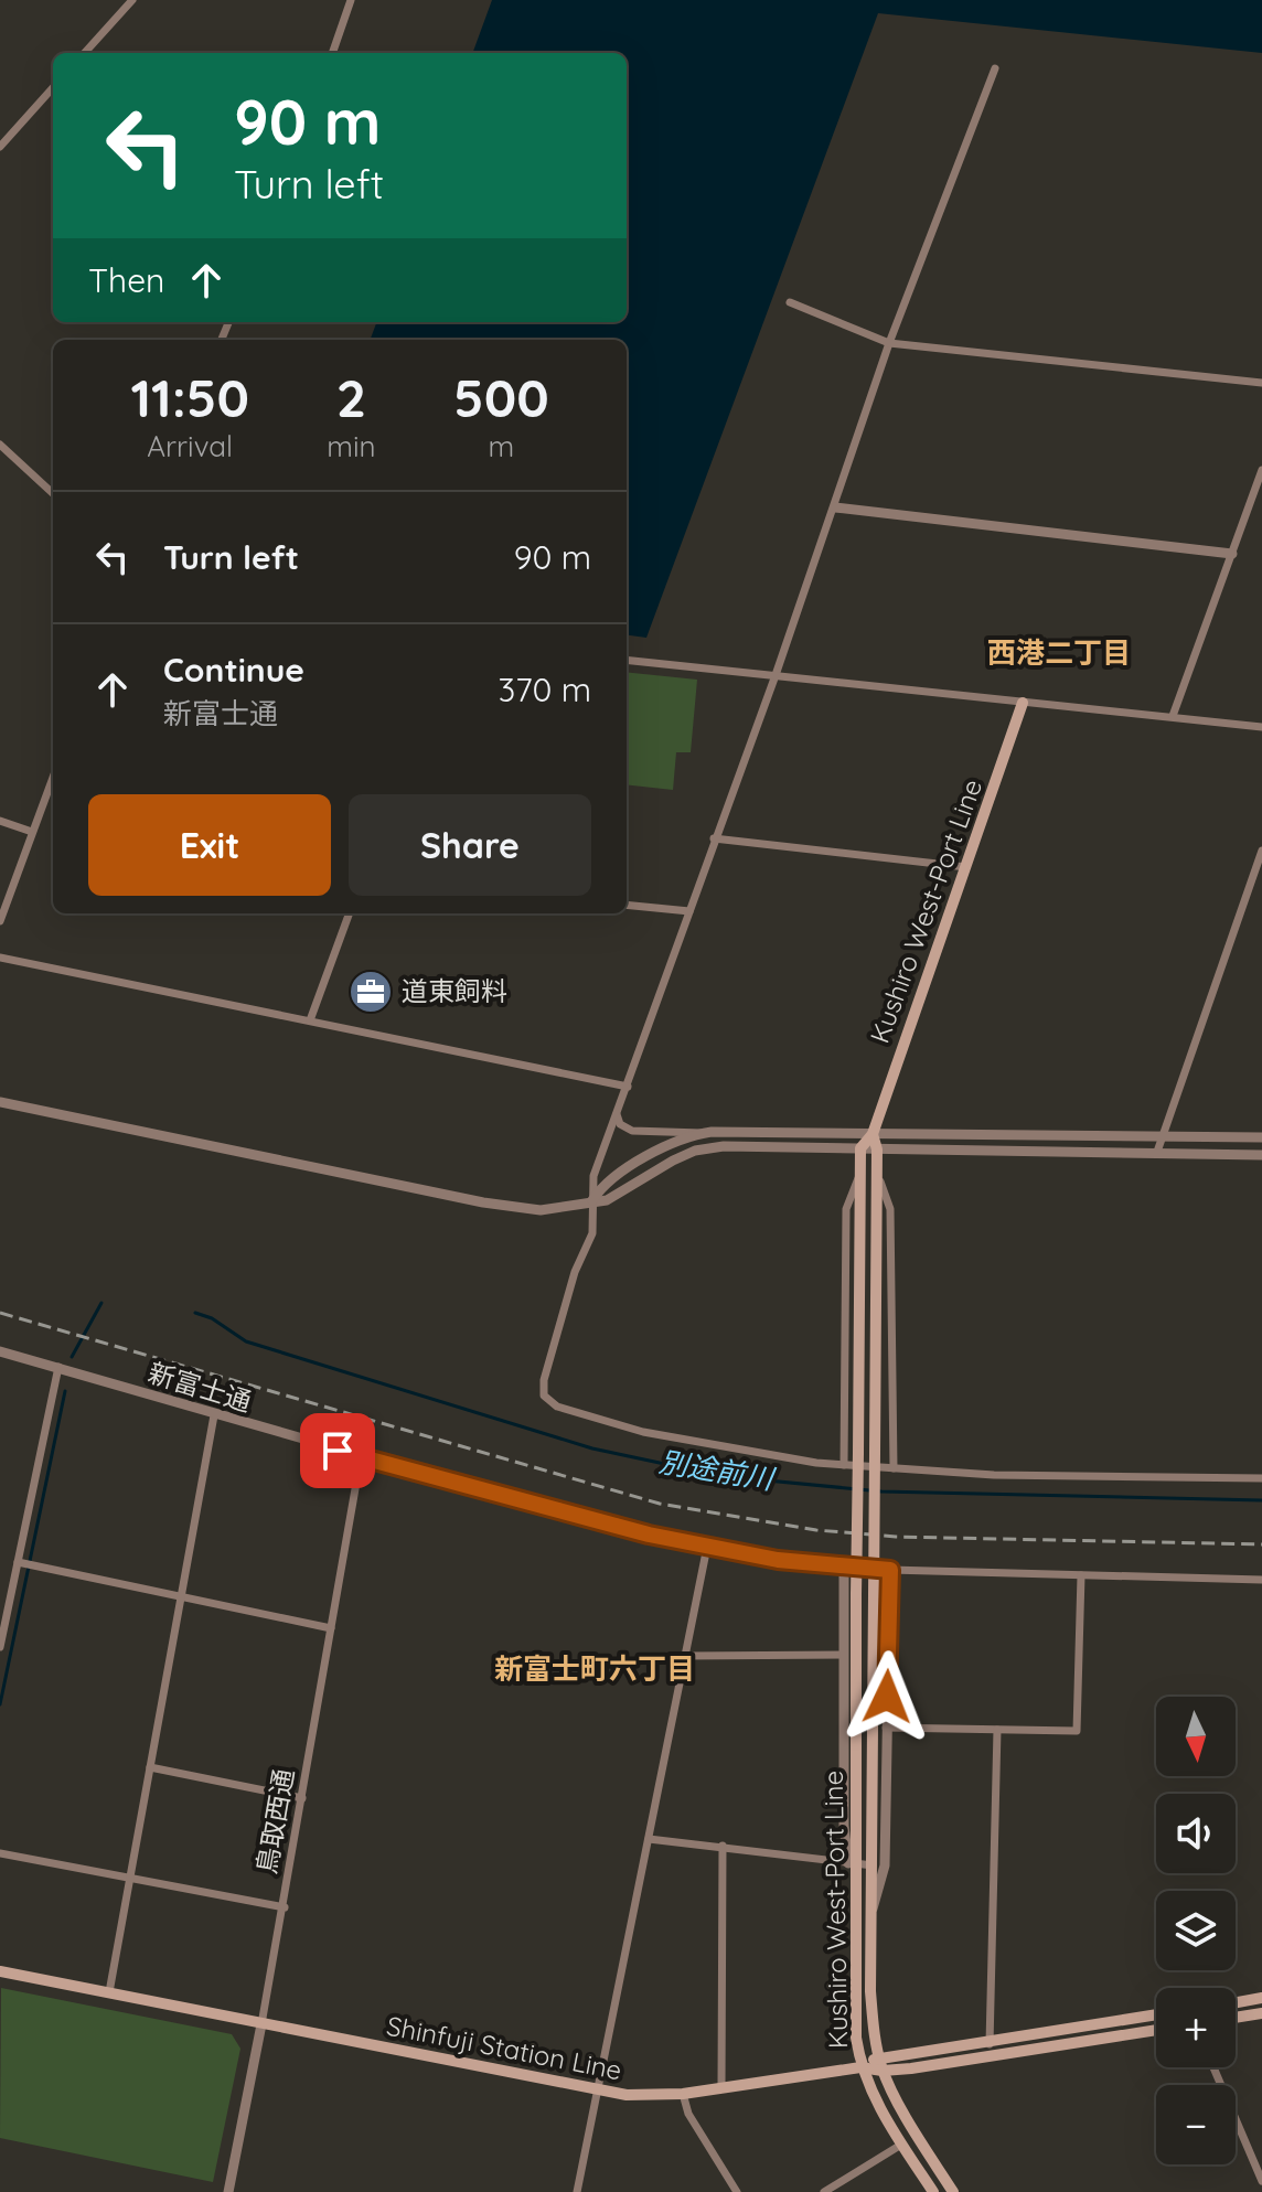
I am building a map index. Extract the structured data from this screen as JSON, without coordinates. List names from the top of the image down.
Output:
{
  "streets": {
    "main road": ["Kushiro West-Port Line", "Shinfuji Station Line"],
    "street": ["新富士通", "鳥取西通"]
  },
  "crossings": [
    ["Kushiro West-Port Line", "Shinfuji Station Line"],
    ["新富士通", "鳥取西通"],
    ["鳥取西通", "Shinfuji Station Line"]
  ],
  "districts": ["西港二丁目", "新富士町六丁目"],
  "water": ["別途前川"],
  "places": {
    "office": ["道東飼料"]
  },
  "north": "bottom",
  "page": {
    "turn": ["90 m", "Turn left"],
    "then": "Then",
    "eta": [
      "11:50",
      "Arrival",
      "2",
      "min",
      "500",
      "m"
    ],
    "list": [
      {
        "name": "Turn left",
        "value": "90 m"
      },
      {
        "name": "Continue",
        "note": "新富士通",
        "value": "370 m"
      }
    ],
    "buttons": ["Exit", "Share"],
    "map_buttons": ["+", "−"]
  }
}
